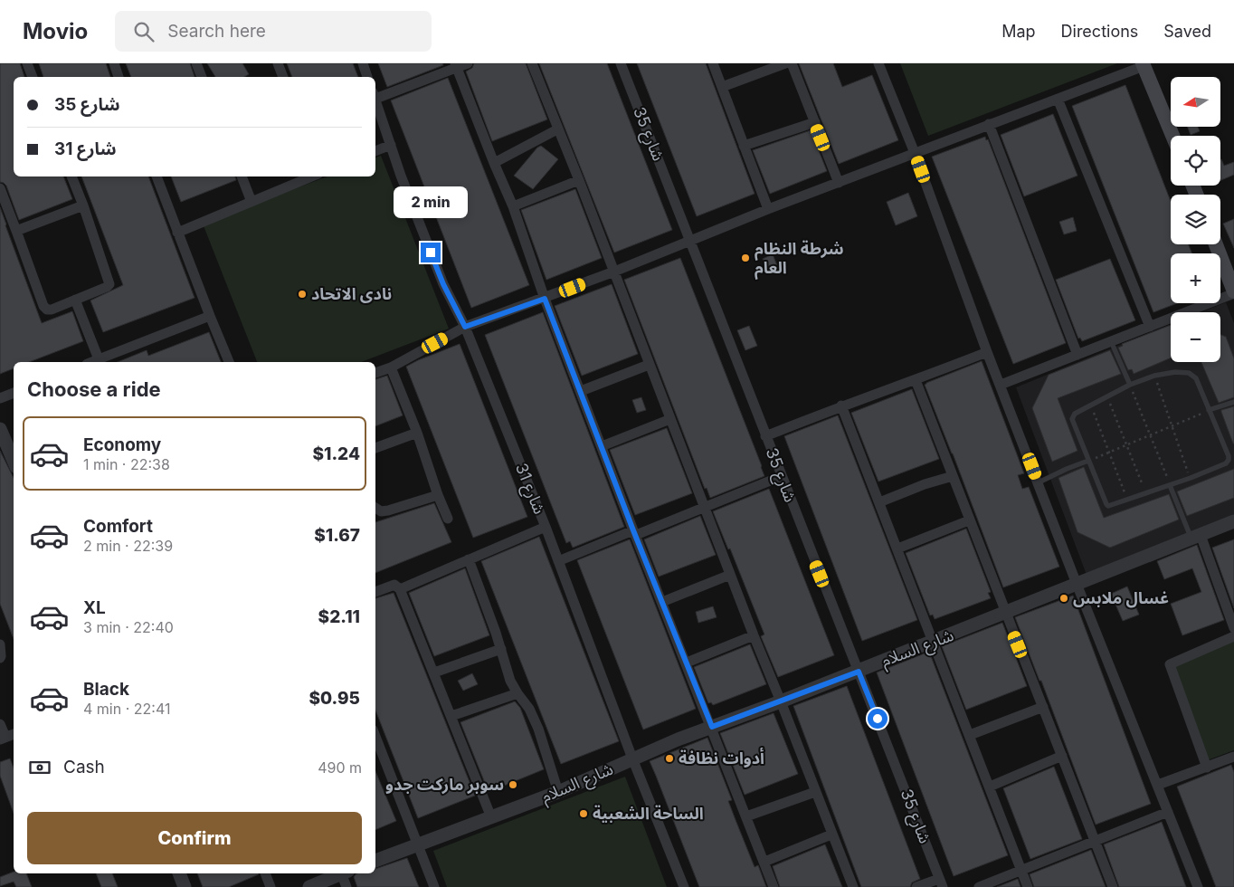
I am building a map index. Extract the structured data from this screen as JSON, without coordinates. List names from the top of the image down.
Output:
{
  "streets": {
    "street": ["شارع 35", "شارع 31", "شارع السلام"]
  },
  "crossings": [
    ["شارع 35", "شارع السلام"],
    ["شارع 31", "شارع السلام"]
  ],
  "places": [
    "شرطة النظام العام",
    "نادى الاتحاد",
    "غسال ملابس",
    "أدوات نظافة",
    "سوبر ماركت جدو",
    "الساحة الشعبية"
  ],
  "north": "left",
  "page": {
    "header": "Movio",
    "search": "Search here",
    "nav": ["Map", "Directions", "Saved"],
    "map_buttons": ["+", "−"],
    "banner": ["شارع 35", "شارع 31"],
    "bubble": "2 min",
    "heading": "Choose a ride",
    "list": [
      {
        "name": "Economy",
        "note": "1 min · 22:38",
        "value": "$1.24"
      },
      {
        "name": "Comfort",
        "note": "2 min · 22:39",
        "value": "$1.67"
      },
      {
        "name": "XL",
        "note": "3 min · 22:40",
        "value": "$2.11"
      },
      {
        "name": "Black",
        "note": "4 min · 22:41",
        "value": "$0.95"
      }
    ],
    "pay": ["Cash", "490 m"],
    "buttons": "Confirm"
  }
}
